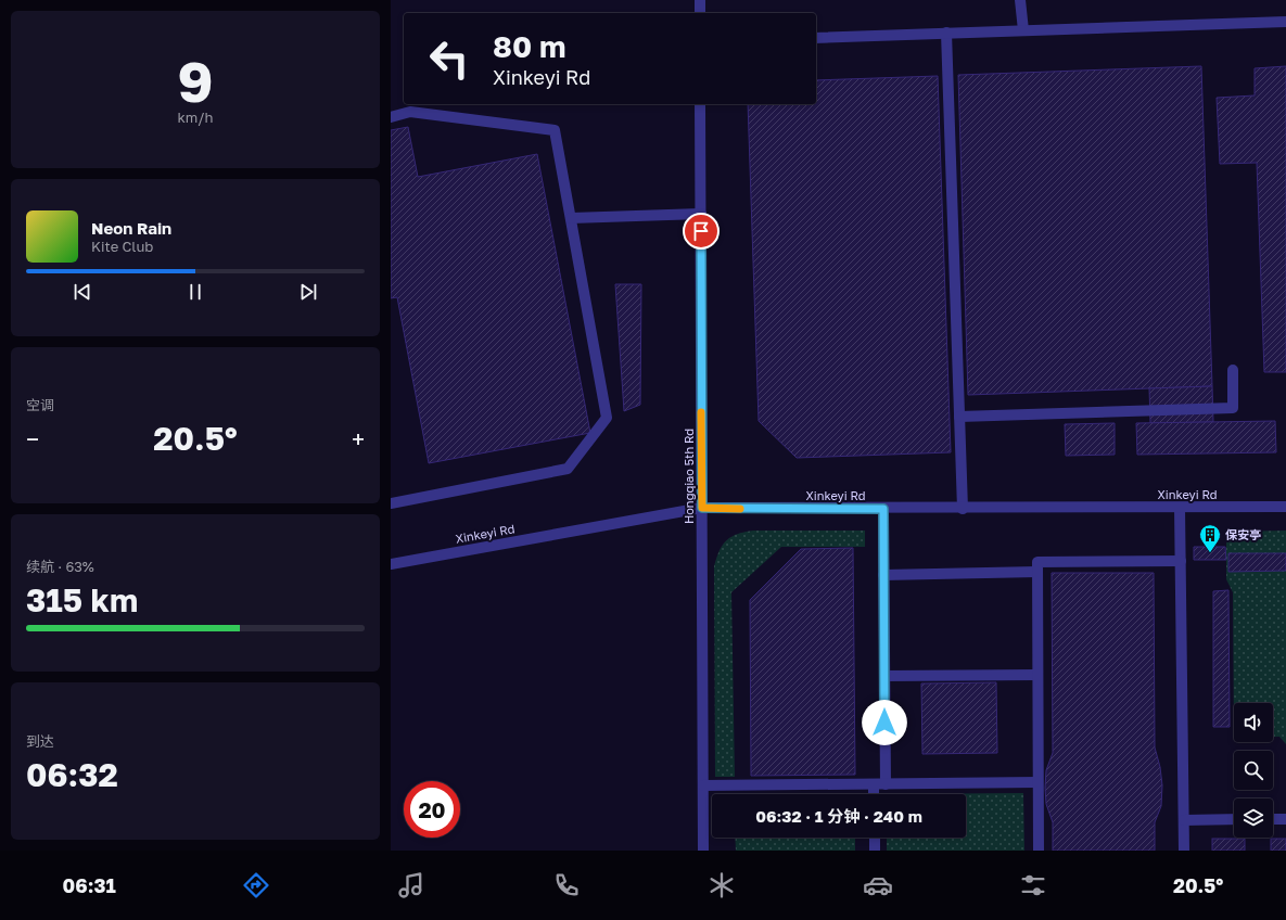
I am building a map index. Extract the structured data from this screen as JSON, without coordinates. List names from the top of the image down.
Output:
{
  "streets": {
    "street": ["Hongqiao 5th Rd", "Xinkeyi Rd"]
  },
  "crossings": [
    ["Hongqiao 5th Rd", "Xinkeyi Rd"]
  ],
  "places": {
    "building": ["保安亭"]
  },
  "page": {
    "tile": [
      ["9", "km/h"],
      "空调",
      ["续航 · 63%", "315 km"],
      ["到达", "06:32"]
    ],
    "turn": ["80 m", "Xinkeyi Rd"],
    "song": ["Neon Rain", "Kite Club"],
    "heat": ["−", "20.5°", "+"],
    "limit": "20",
    "trip": "06:32 · 1 分钟 · 240 m",
    "tabs": ["06:31", "20.5°"]
  }
}
